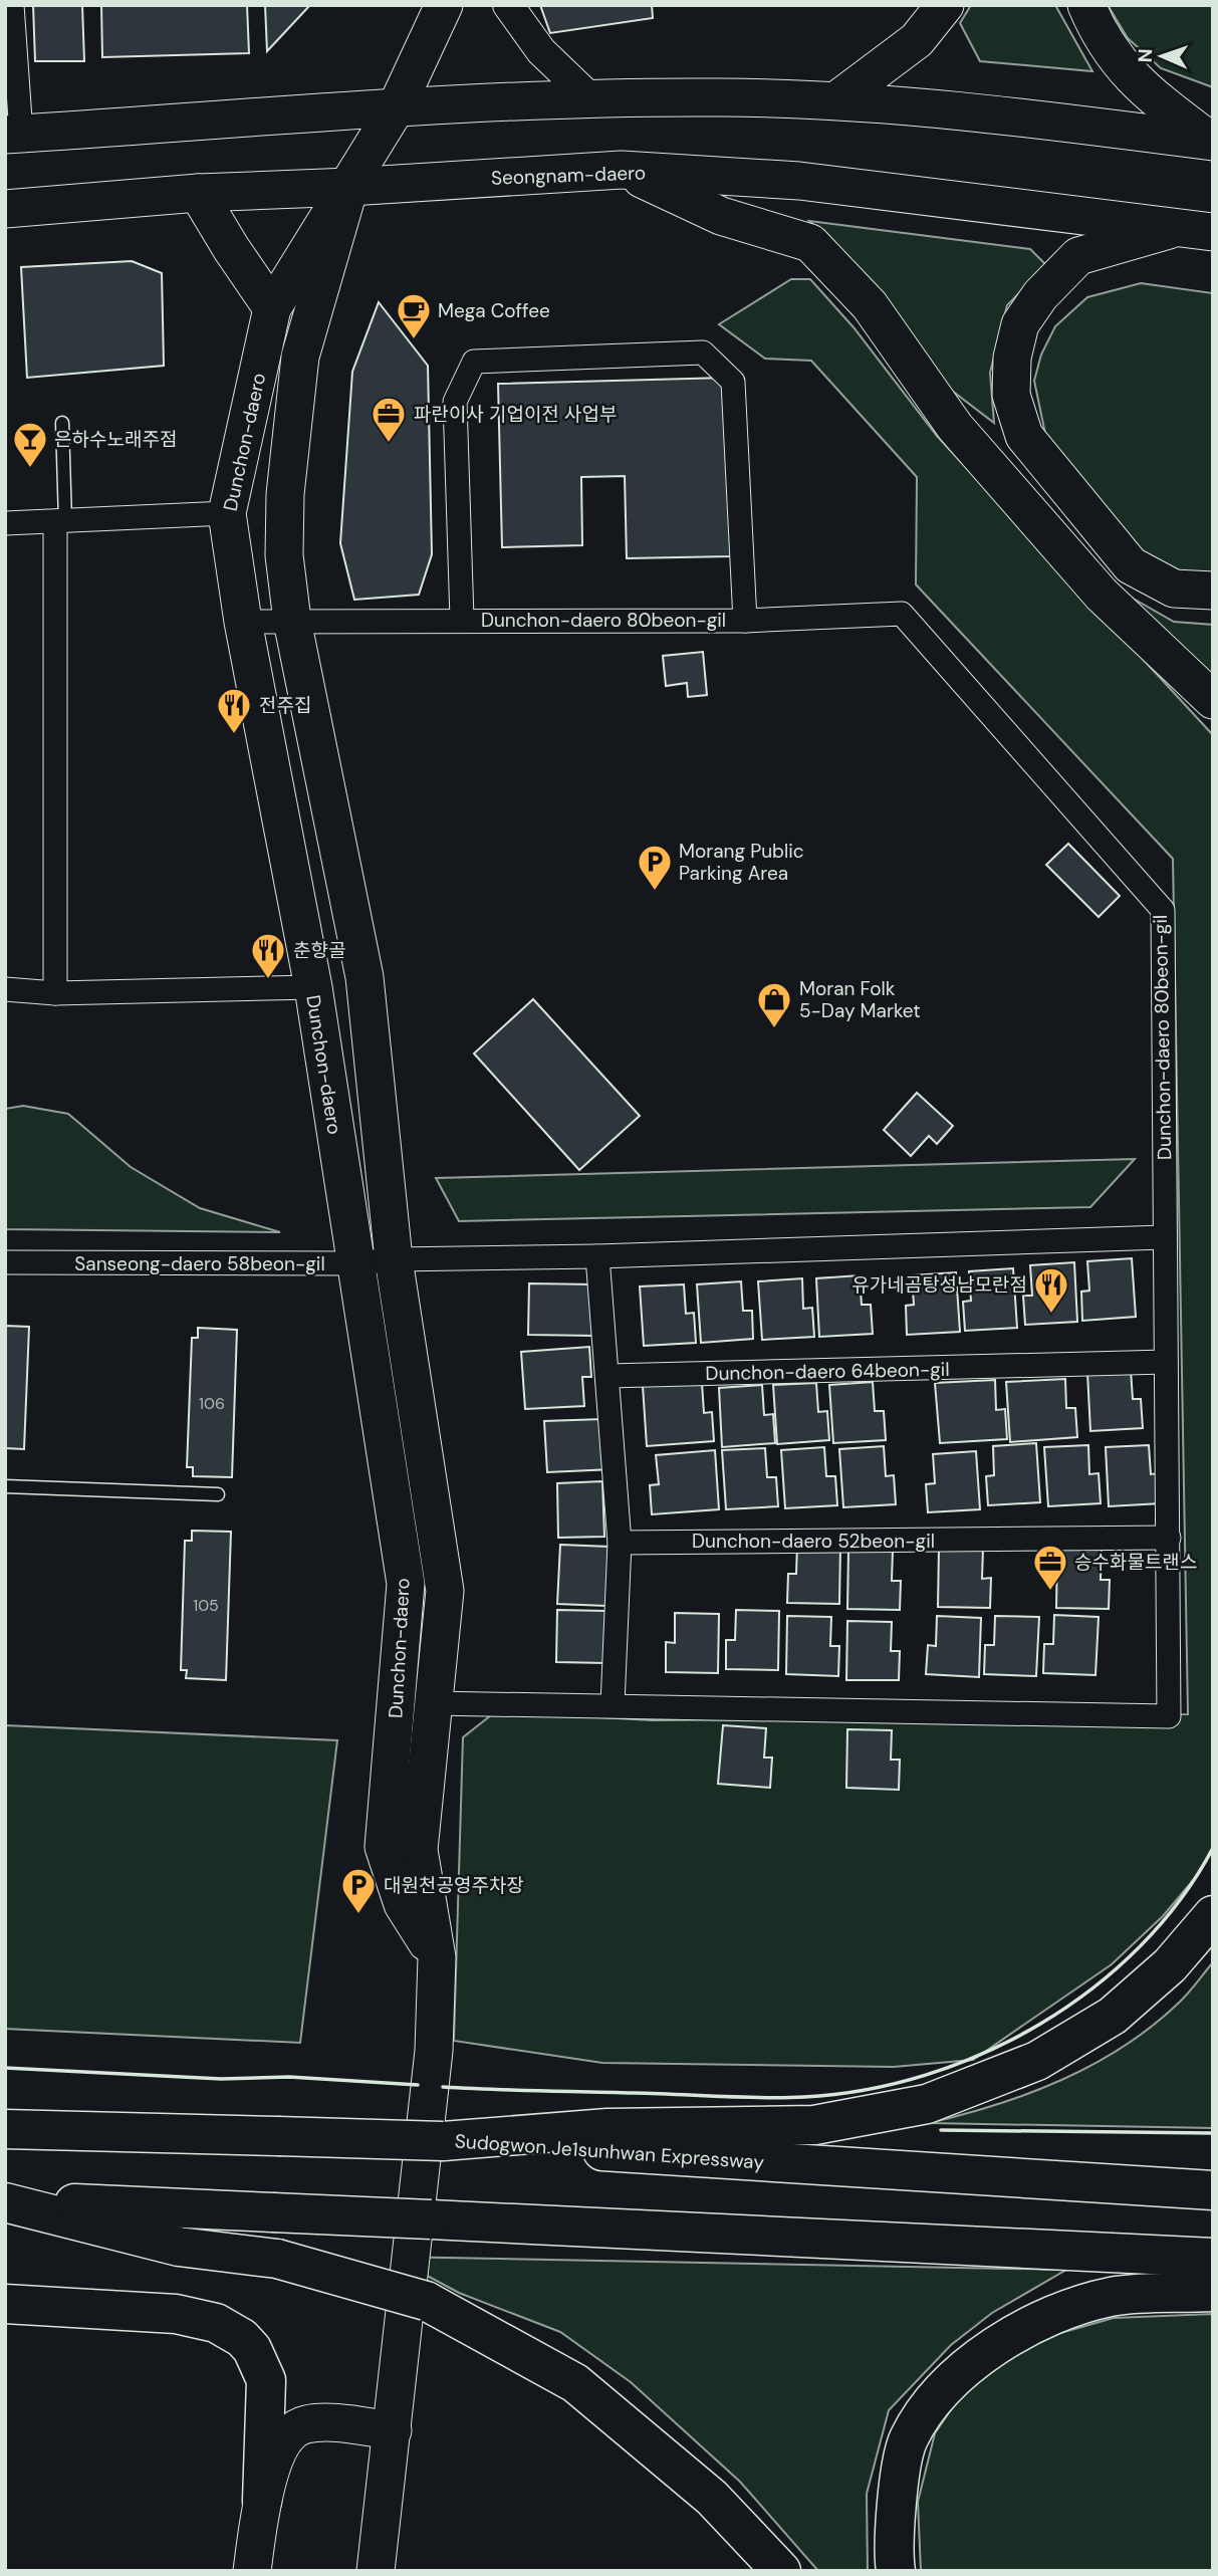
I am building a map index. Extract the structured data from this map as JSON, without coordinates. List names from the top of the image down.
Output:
{
  "streets": {
    "highway": ["Sudogwon Je1sunhwan Expressway"],
    "main road": ["Seongnam-daero", "Dunchon-daero"],
    "street": [
      "Dunchon-daero 80beon-gil",
      "Sanseong-daero 58beon-gil",
      "Dunchon-daero 64beon-gil",
      "Dunchon-daero 52beon-gil"
    ]
  },
  "crossings": [
    ["Seongnam-daero", "Dunchon-daero"],
    ["Dunchon-daero", "Dunchon-daero 80beon-gil"],
    ["Dunchon-daero", "Sanseong-daero 58beon-gil"],
    ["Dunchon-daero 80beon-gil", "Dunchon-daero 64beon-gil"],
    ["Dunchon-daero 80beon-gil", "Dunchon-daero 52beon-gil"]
  ],
  "places": {
    "cafe": ["Mega Coffee"],
    "office": ["파란이사 기업이전 사업부", "승수화물트랜스"],
    "bar": ["은하수노래주점"],
    "restaurant": ["전주집", "춘향골", "유가네곰탕성남모란점"],
    "parking": ["Morang Public Parking Area", "대원천공영주차장"],
    "shop": ["Moran Folk 5-Day Market"]
  },
  "house_numbers": ["106", "105"],
  "north": "left"
}
